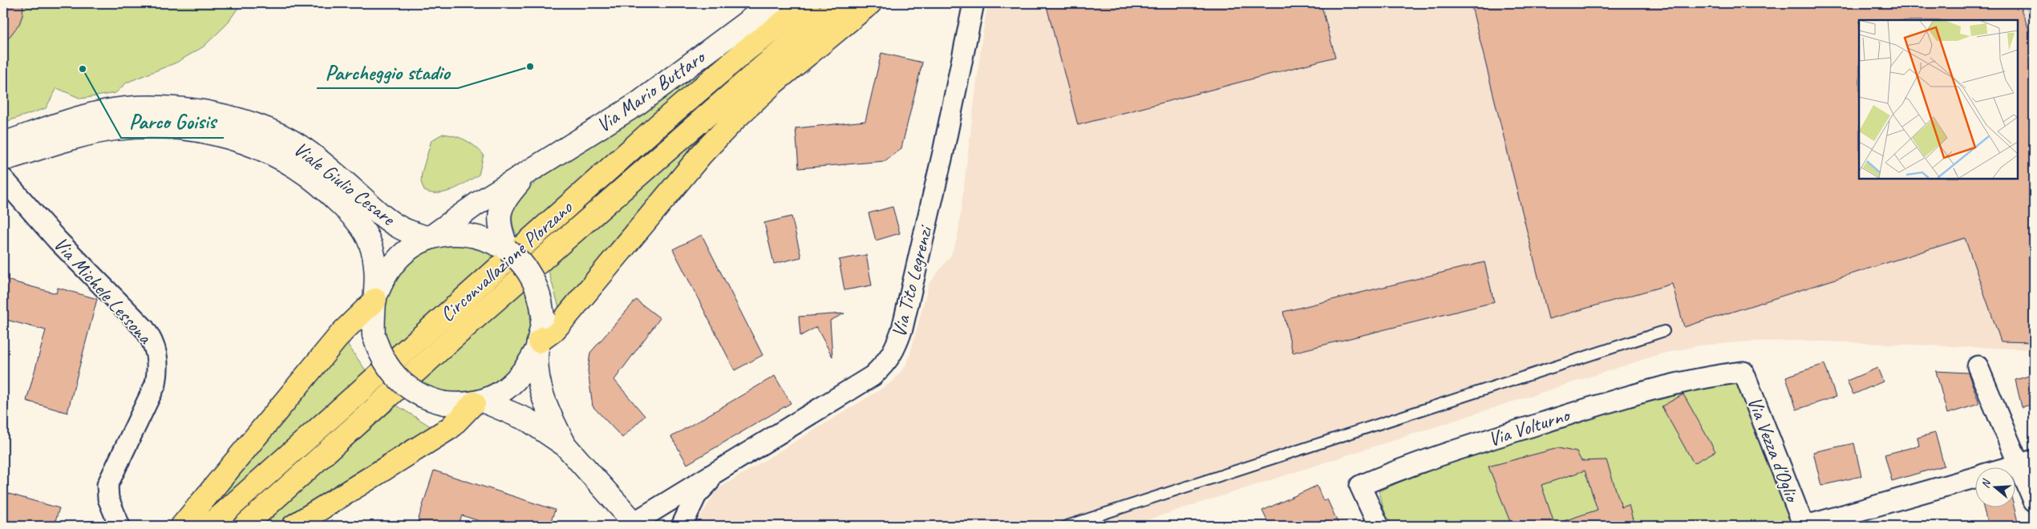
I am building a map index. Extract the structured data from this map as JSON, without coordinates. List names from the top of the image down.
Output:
{
  "streets": {
    "highway": ["Circonvallazione Plorzano"],
    "street": [
      "Via Mario Buttaro",
      "Viale Giulio Cesare",
      "Via Tito Legrenzi",
      "Via Michele Lessona",
      "Via Volturno",
      "Via Vezza d'Oglio"
    ]
  },
  "crossings": [
    ["Via Mario Buttaro", "Viale Giulio Cesare"],
    ["Viale Giulio Cesare", "Via Tito Legrenzi"],
    ["Via Volturno", "Via Vezza d'Oglio"]
  ],
  "places": ["Parcheggio stadio", "Parco Goisis"],
  "north": "left"
}
